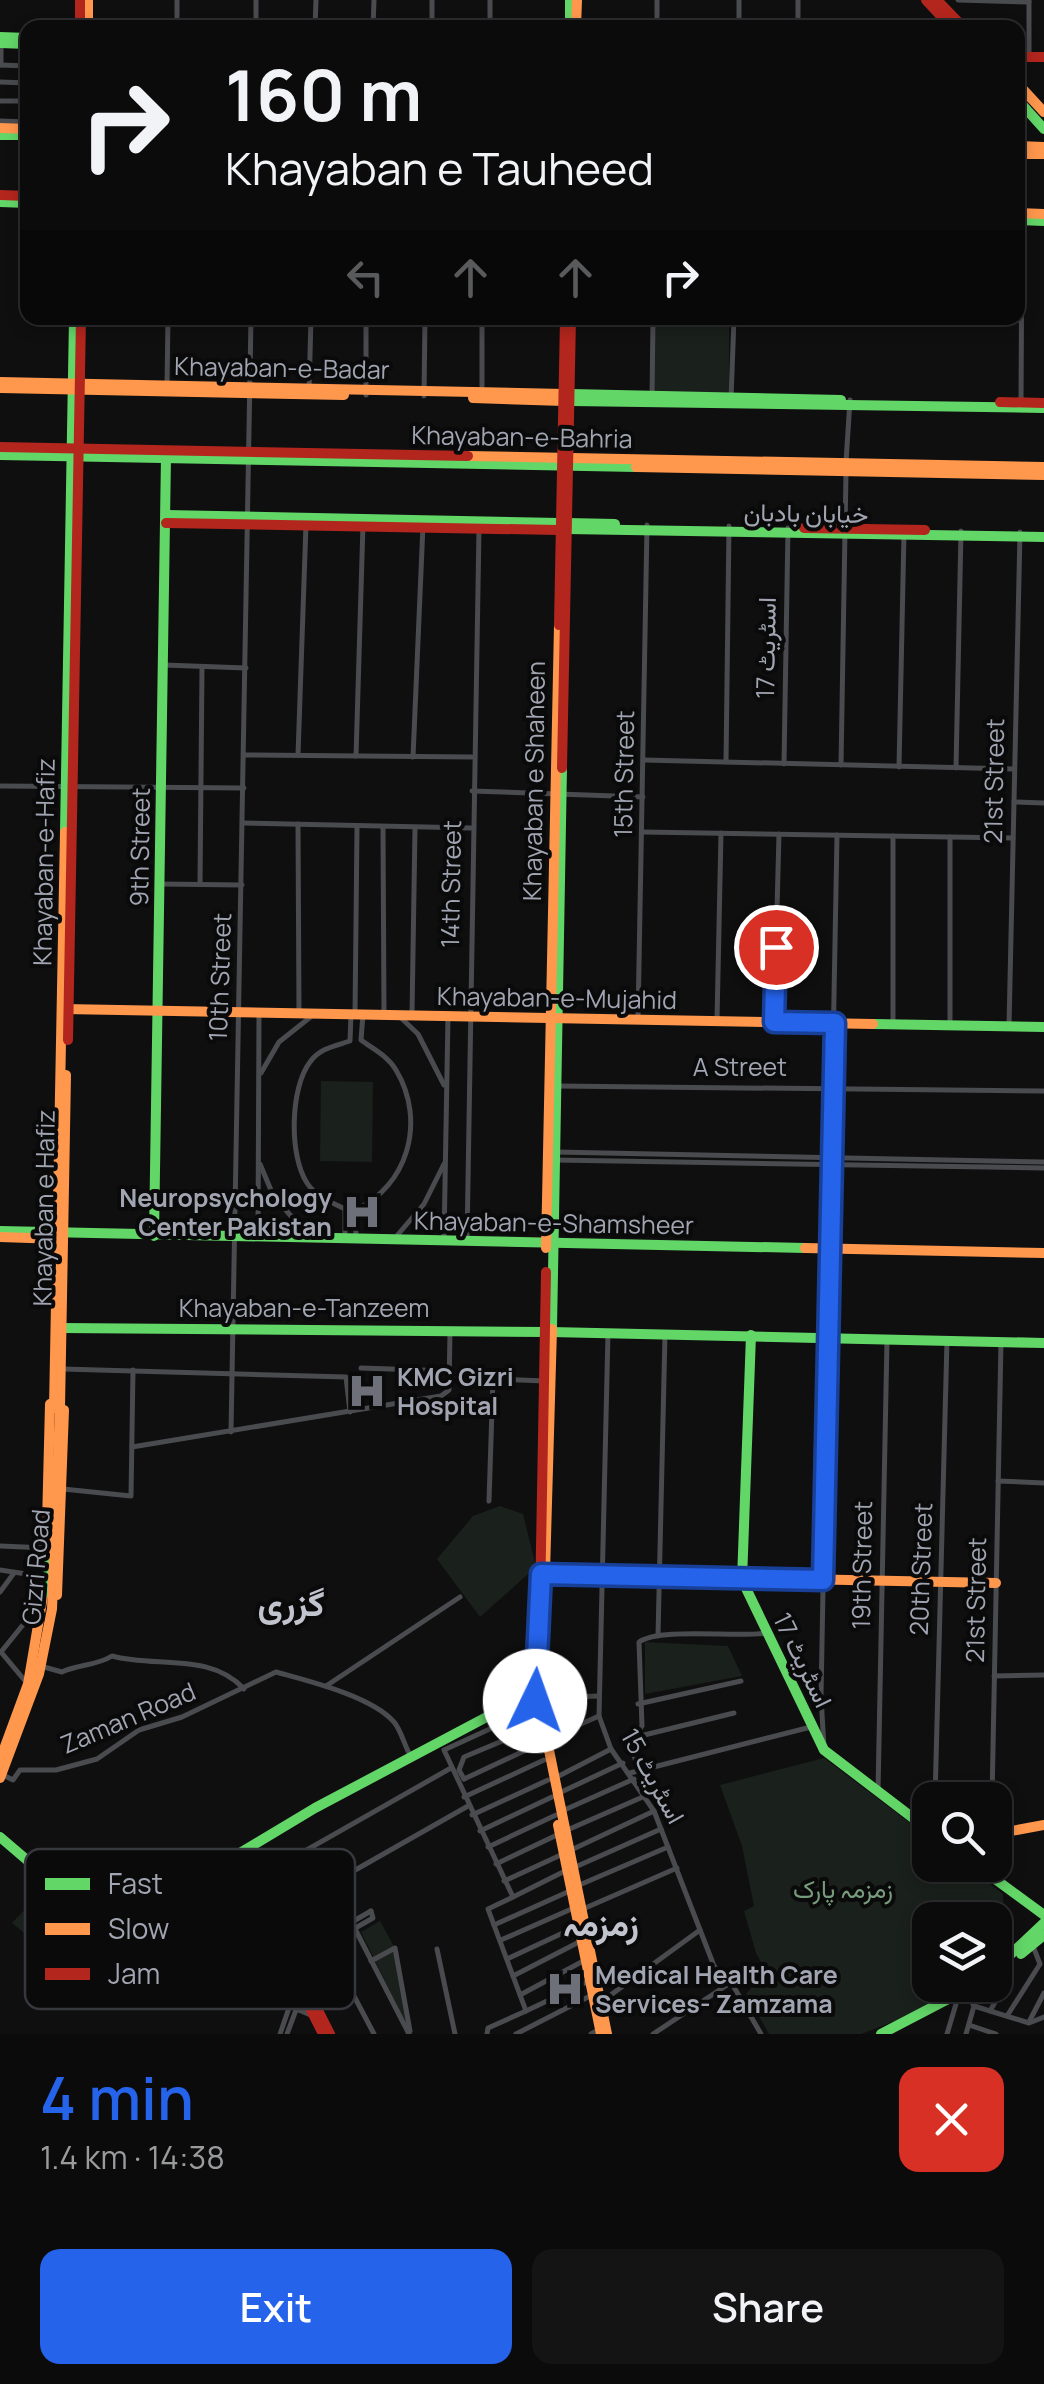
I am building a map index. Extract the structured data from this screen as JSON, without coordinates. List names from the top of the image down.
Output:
{
  "streets": {
    "main road": [
      "Khayaban-e-Badar",
      "Khayaban-e-Bahria",
      "خیابان بادبان",
      "اسٹریٹ 17",
      "Khayaban e Shaheen",
      "9th Street",
      "Khayaban-e-Hafiz",
      "Khayaban-e-Mujahid",
      "Khayaban e Hafiz",
      "Khayaban-e-Shamsheer",
      "Khayaban-e-Tanzeem",
      "Gizri Road"
    ],
    "street": [
      "15th Street",
      "21st Street",
      "14th Street",
      "10th Street",
      "A Street",
      "19th Street",
      "20th Street",
      "Zaman Road",
      "اسٹریٹ 15"
    ]
  },
  "crossings": [
    ["Khayaban-e-Badar", "Khayaban e Shaheen"],
    ["Khayaban-e-Badar", "Khayaban-e-Hafiz"],
    ["Khayaban-e-Badar", "10th Street"],
    ["Khayaban-e-Bahria", "Khayaban e Shaheen"],
    ["Khayaban-e-Bahria", "9th Street"],
    ["Khayaban-e-Bahria", "Khayaban-e-Hafiz"],
    ["Khayaban-e-Bahria", "10th Street"],
    ["خیابان بادبان", "اسٹریٹ 17"],
    ["خیابان بادبان", "15th Street"],
    ["خیابان بادبان", "Khayaban e Shaheen"],
    ["خیابان بادبان", "21st Street"],
    ["خیابان بادبان", "9th Street"],
    ["خیابان بادبان", "14th Street"],
    ["خیابان بادبان", "10th Street"],
    ["اسٹریٹ 17", "Khayaban-e-Tanzeem"],
    ["اسٹریٹ 17", "19th Street"],
    ["15th Street", "Khayaban-e-Mujahid"],
    ["Khayaban e Shaheen", "Khayaban-e-Mujahid"],
    ["Khayaban e Shaheen", "A Street"],
    ["Khayaban e Shaheen", "Khayaban-e-Shamsheer"],
    ["21st Street", "Khayaban-e-Mujahid"],
    ["21st Street", "Khayaban-e-Tanzeem"],
    ["9th Street", "Khayaban-e-Mujahid"],
    ["9th Street", "Khayaban-e-Shamsheer"],
    ["Khayaban-e-Hafiz", "Khayaban-e-Mujahid"],
    ["Khayaban-e-Hafiz", "Khayaban e Hafiz"],
    ["14th Street", "Khayaban-e-Mujahid"],
    ["14th Street", "Khayaban-e-Shamsheer"],
    ["10th Street", "Khayaban-e-Mujahid"],
    ["10th Street", "Khayaban-e-Shamsheer"],
    ["10th Street", "Khayaban-e-Tanzeem"],
    ["Khayaban-e-Mujahid", "Khayaban e Hafiz"],
    ["Khayaban e Hafiz", "Khayaban-e-Shamsheer"],
    ["Khayaban e Hafiz", "Khayaban-e-Tanzeem"],
    ["Khayaban e Hafiz", "Gizri Road"],
    ["Khayaban-e-Tanzeem", "19th Street"],
    ["Khayaban-e-Tanzeem", "20th Street"],
    ["Khayaban-e-Tanzeem", "اسٹریٹ 15"],
    ["Gizri Road", "Zaman Road"]
  ],
  "districts": ["گزری", "زمزمہ"],
  "parks": ["زمزمہ پارک"],
  "places": {
    "hospital": ["Neuropsychology Center Pakistan", "KMC Gizri Hospital", "Medical Health Care Services- Zamzama"]
  },
  "legend": ["Fast", "Slow", "Jam"],
  "page": {
    "turn": ["160 m", "Khayaban e Tauheed"],
    "heading": ["4 min", "1.4 km · 14:38"],
    "buttons": ["Exit", "Share"]
  }
}
